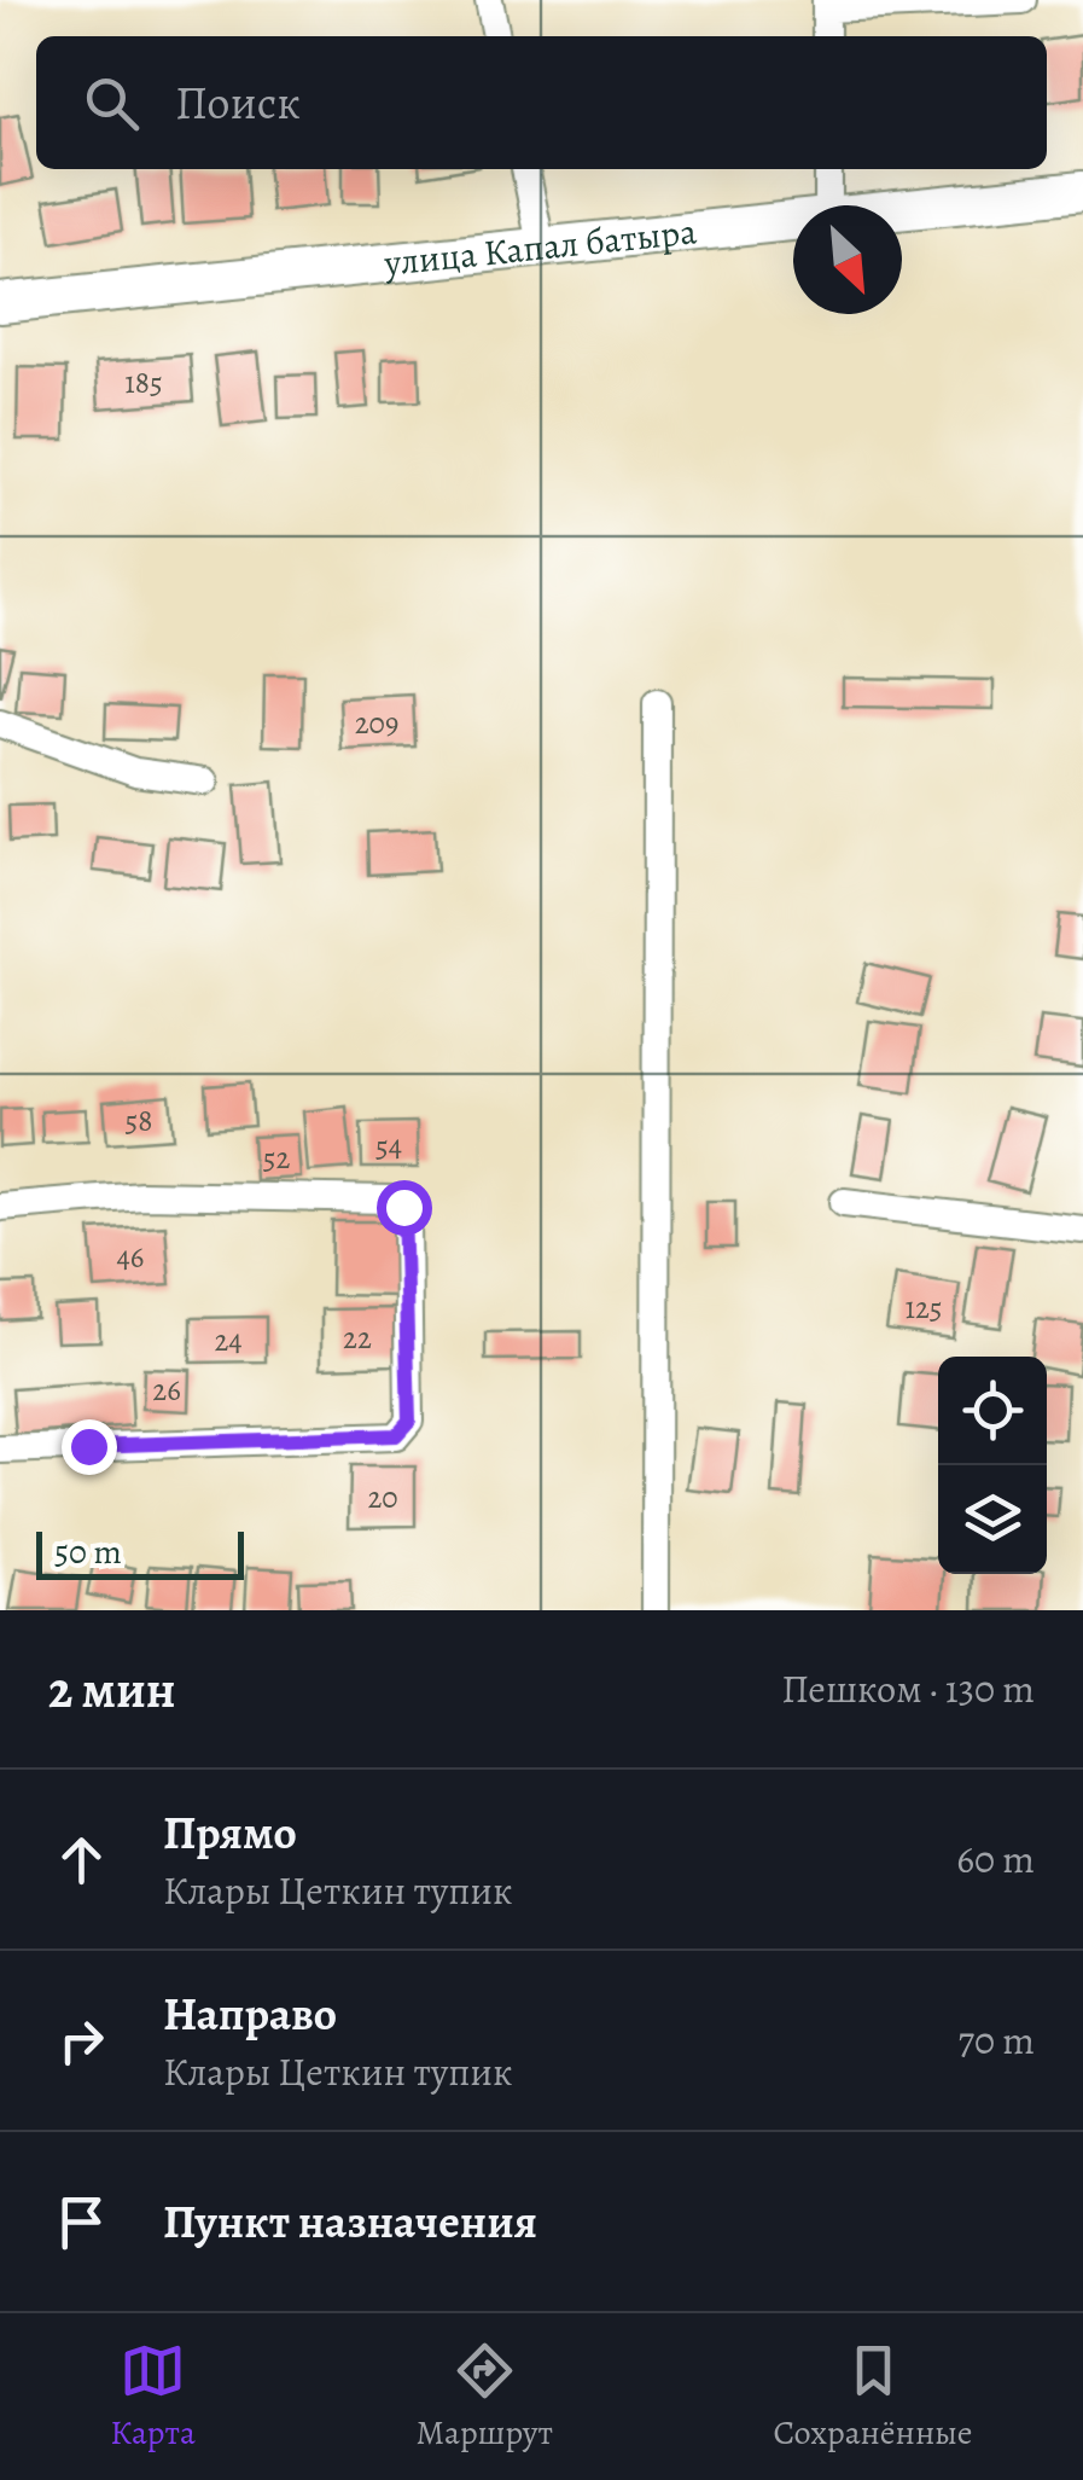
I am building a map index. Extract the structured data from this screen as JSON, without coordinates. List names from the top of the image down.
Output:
{
  "streets": {
    "main road": ["улица Капал батыра"]
  },
  "house_numbers": [
    "185",
    "209",
    "58",
    "54",
    "52",
    "46",
    "125",
    "22",
    "24",
    "26",
    "20"
  ],
  "scale_bar": "50 m",
  "north": "bottom right",
  "page": {
    "search": "Поиск",
    "scale": "50 m",
    "heading": ["2 мин", "Пешком · 130 m"],
    "list": [
      ["Прямо", "Клары Цеткин тупик", "60 m"],
      ["Направо", "Клары Цеткин тупик", "70 m"],
      "Пункт назначения"
    ],
    "nav": ["Карта", "Маршрут", "Сохранённые"]
  }
}
